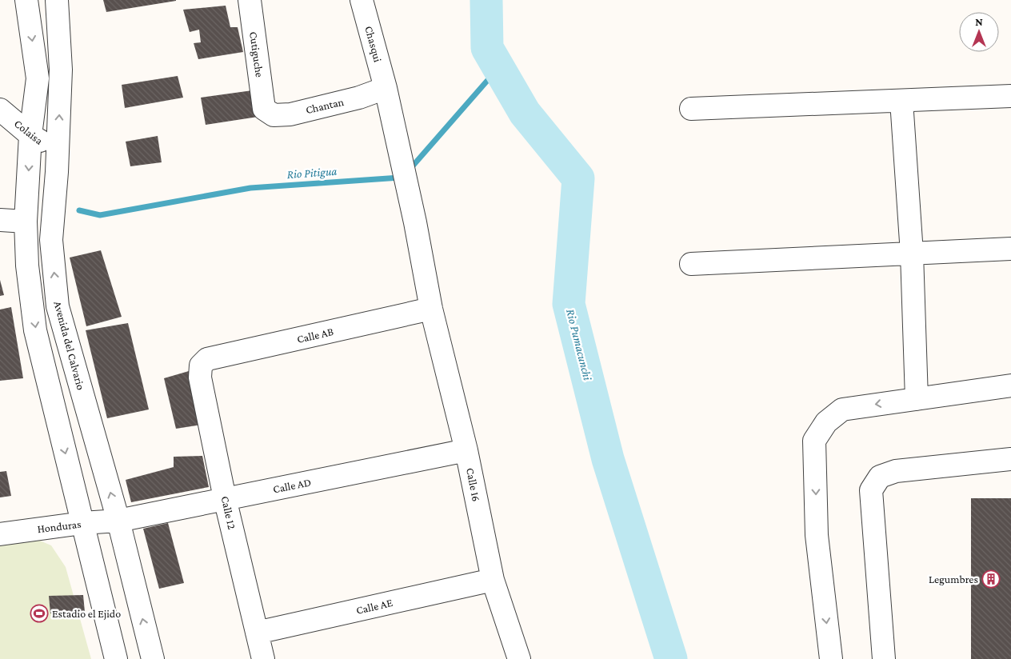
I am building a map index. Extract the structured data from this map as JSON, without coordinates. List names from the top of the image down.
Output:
{
  "streets": {
    "street": [
      "Chasqui",
      "Cutiguche",
      "Chantan",
      "Colaisa",
      "Calle AB",
      "Avenida del Calvario",
      "Calle 16",
      "Calle AD",
      "Calle 12",
      "Honduras",
      "Calle AE"
    ]
  },
  "crossings": [
    ["Chasqui", "Chantan"],
    ["Chasqui", "Calle 16"],
    ["Cutiguche", "Chantan"],
    ["Colaisa", "Avenida del Calvario"],
    ["Calle AB", "Calle 16"],
    ["Calle AB", "Calle 12"],
    ["Avenida del Calvario", "Calle AD"],
    ["Avenida del Calvario", "Honduras"],
    ["Calle 16", "Calle AD"],
    ["Calle 16", "Calle AE"],
    ["Calle AD", "Calle 12"],
    ["Calle AD", "Honduras"],
    ["Calle 12", "Calle AE"]
  ],
  "water": ["Rio Pitigua", "Rio Pumacunchi"],
  "places": {
    "building": ["Legumbres"],
    "sports": ["Estadio el Ejido"]
  },
  "north": "top"
}
